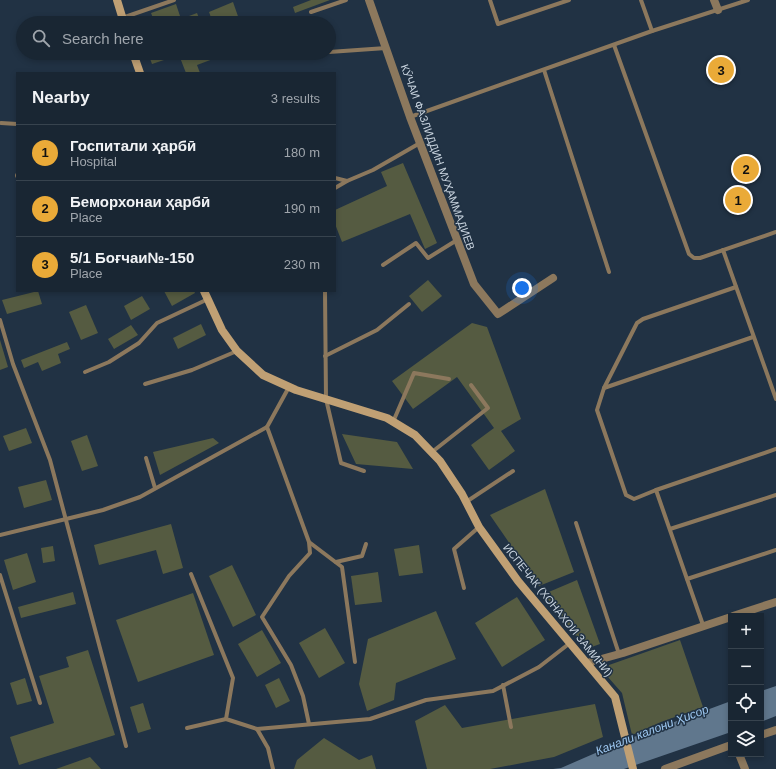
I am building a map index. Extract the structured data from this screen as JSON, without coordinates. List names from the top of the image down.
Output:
{
  "streets": {
    "street": ["КӮЧАИ ФАЗЛИДДИН МУҲАММАДИЕВ", "ИСПЕЧАК (ХОНАХОИ ЗАМИНИ)"]
  },
  "water": ["Канали калони Ҳисор"],
  "page": {
    "search": "Search here",
    "pins": ["3", "2", "1"],
    "heading": ["Nearby", "3 results"],
    "list": [
      {
        "mark": "1",
        "name": "Госпитали ҳарбӣ",
        "note": "Hospital",
        "value": "180 m"
      },
      {
        "mark": "2",
        "name": "Беморхонаи ҳарбӣ",
        "note": "Place",
        "value": "190 m"
      },
      {
        "mark": "3",
        "name": "5/1 Боғчаи№-150",
        "note": "Place",
        "value": "230 m"
      }
    ],
    "map_buttons": ["+", "−"]
  }
}
